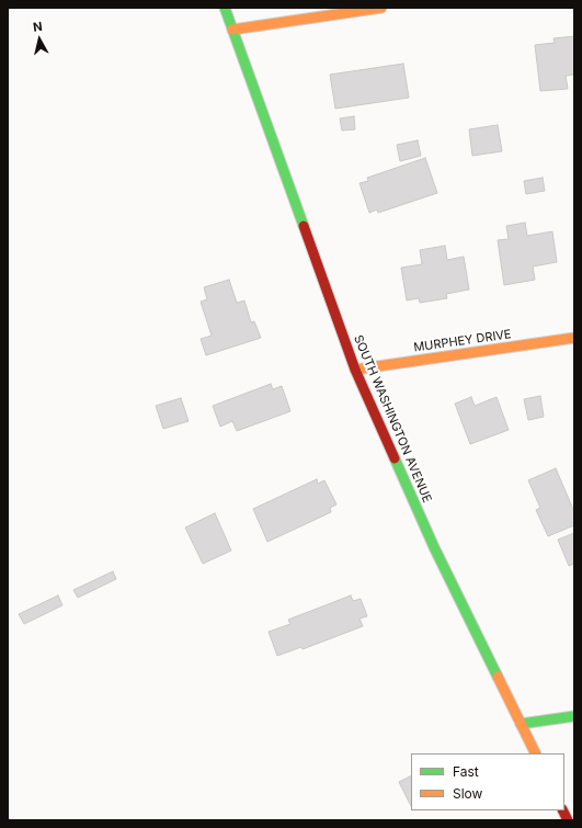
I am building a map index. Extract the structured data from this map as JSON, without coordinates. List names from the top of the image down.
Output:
{
  "streets": {
    "street": ["MURPHEY DRIVE", "SOUTH WASHINGTON AVENUE"]
  },
  "crossings": [
    ["MURPHEY DRIVE", "SOUTH WASHINGTON AVENUE"]
  ],
  "legend": ["Fast", "Slow"],
  "north": "top"
}
